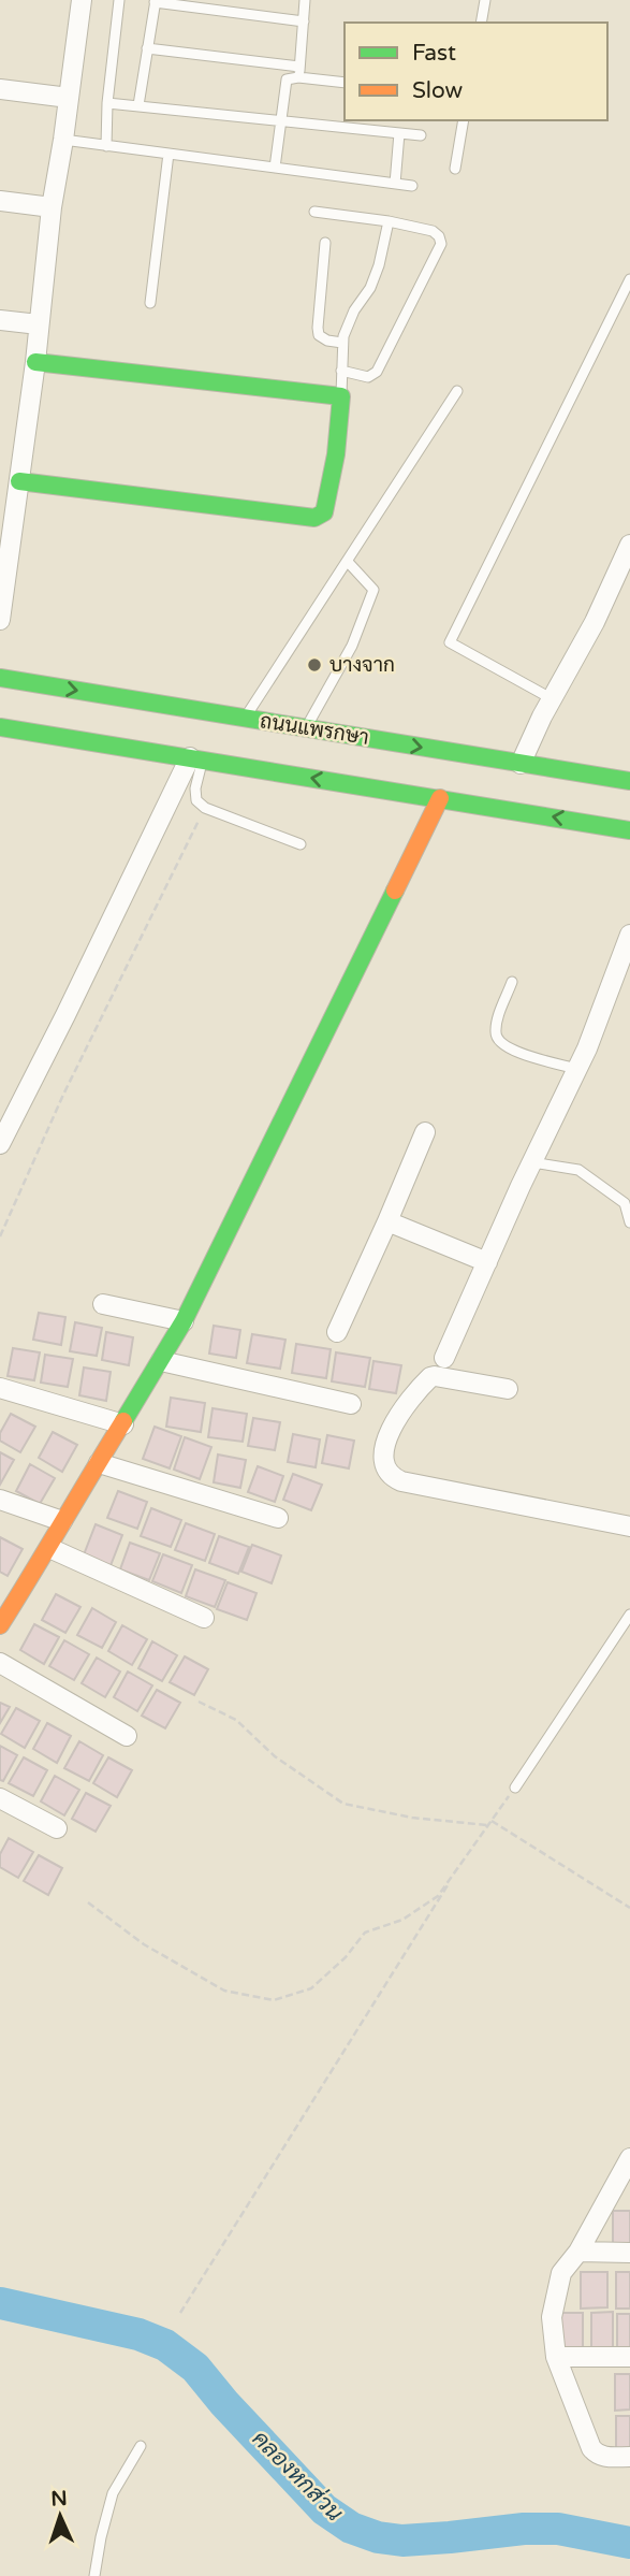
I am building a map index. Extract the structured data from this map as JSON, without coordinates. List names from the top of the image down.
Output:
{
  "streets": {
    "street": ["ถนนแพรกษา"]
  },
  "water": ["คลองหกส่วน"],
  "places": ["บางจาก"],
  "legend": ["Fast", "Slow"],
  "north": "top"
}
